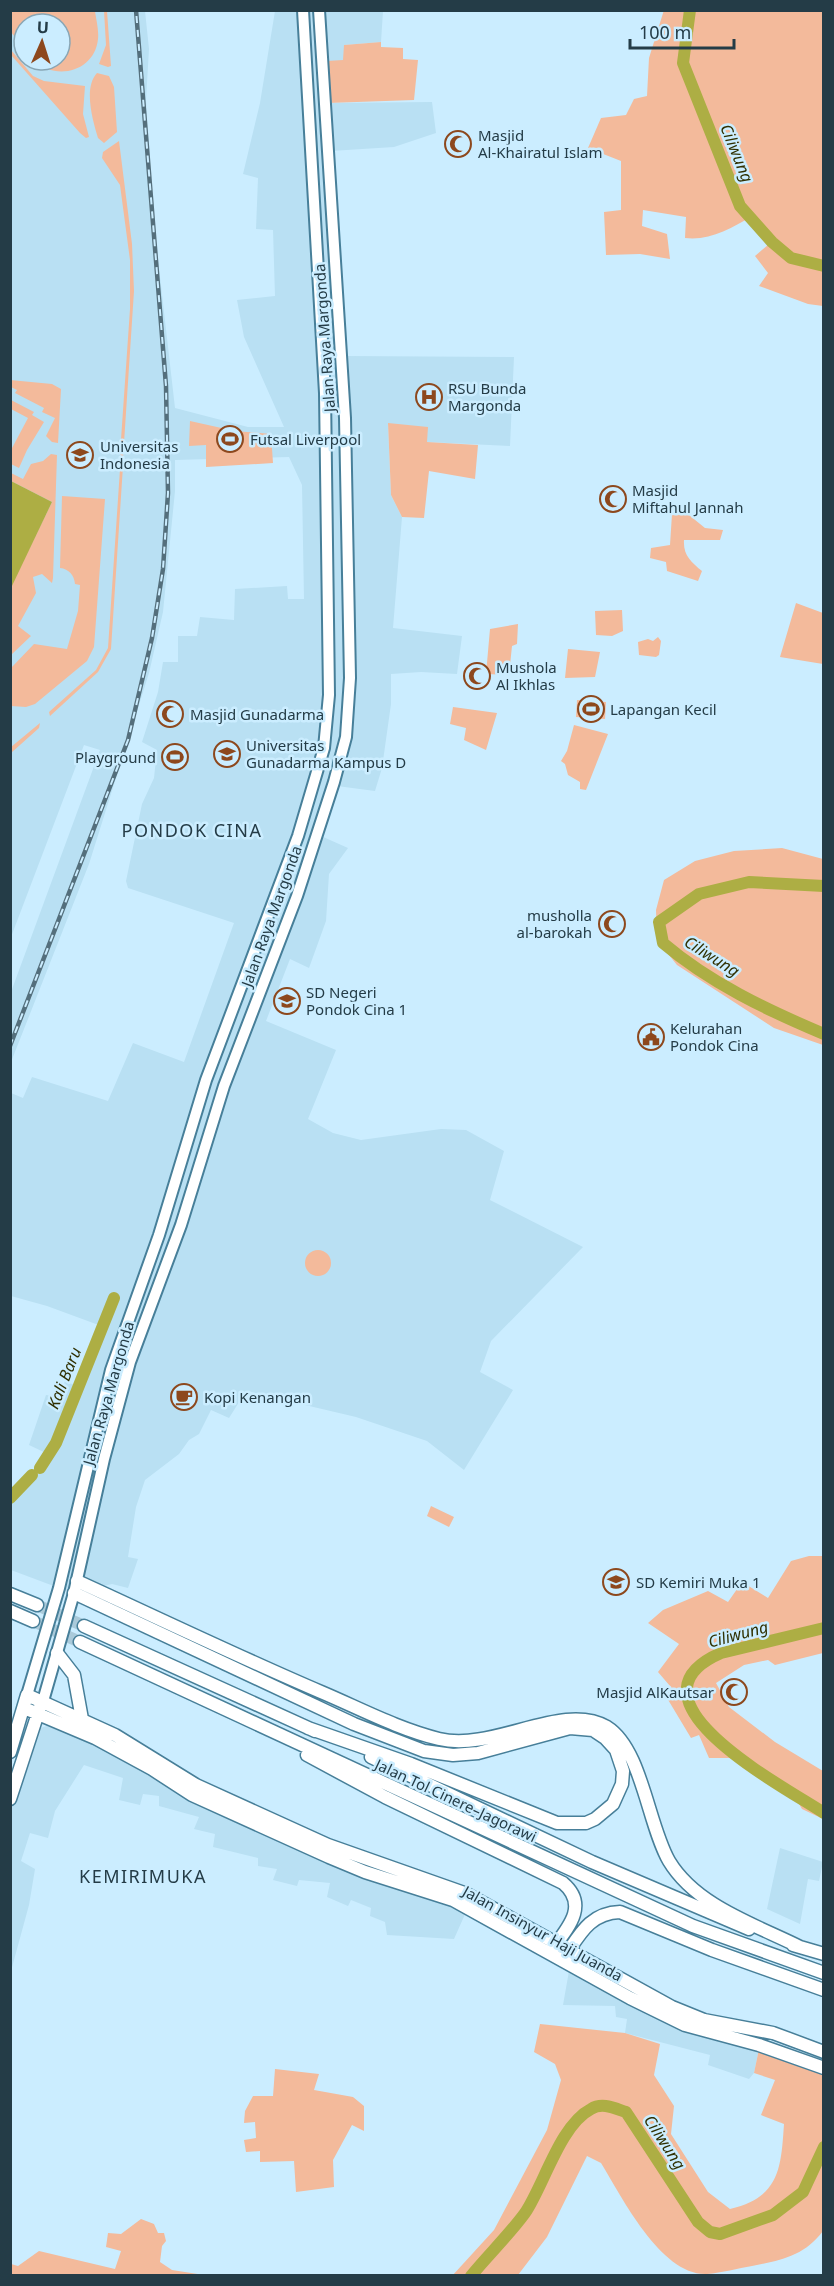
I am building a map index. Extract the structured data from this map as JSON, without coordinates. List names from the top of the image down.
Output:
{
  "streets": {
    "highway": ["Jalan Raya Margonda", "Jalan Tol Cinere–Jagorawi", "Jalan Insinyur Haji Juanda"]
  },
  "crossings": [
    ["Jalan Raya Margonda", "Jalan Insinyur Haji Juanda"]
  ],
  "districts": ["PONDOK CINA", "KEMIRIMUKA"],
  "water": ["Ciliwung", "Kali Baru"],
  "places": {
    "mosque": [
      "Masjid Al-Khairatul Islam",
      "Masjid Miftahul Jannah",
      "Mushola Al Ikhlas",
      "Masjid Gunadarma",
      "musholla al-barokah",
      "Masjid AlKautsar"
    ],
    "hospital": ["RSU Bunda Margonda"],
    "sports": ["Futsal Liverpool", "Lapangan Kecil", "Playground"],
    "school or university": [
      "Universitas Indonesia",
      "Universitas Gunadarma Kampus D",
      "SD Negeri Pondok Cina 1",
      "SD Kemiri Muka 1"
    ],
    "public building": ["Kelurahan Pondok Cina"],
    "cafe": ["Kopi Kenangan"]
  },
  "scale_bar": "100 m",
  "north": "top"
}
